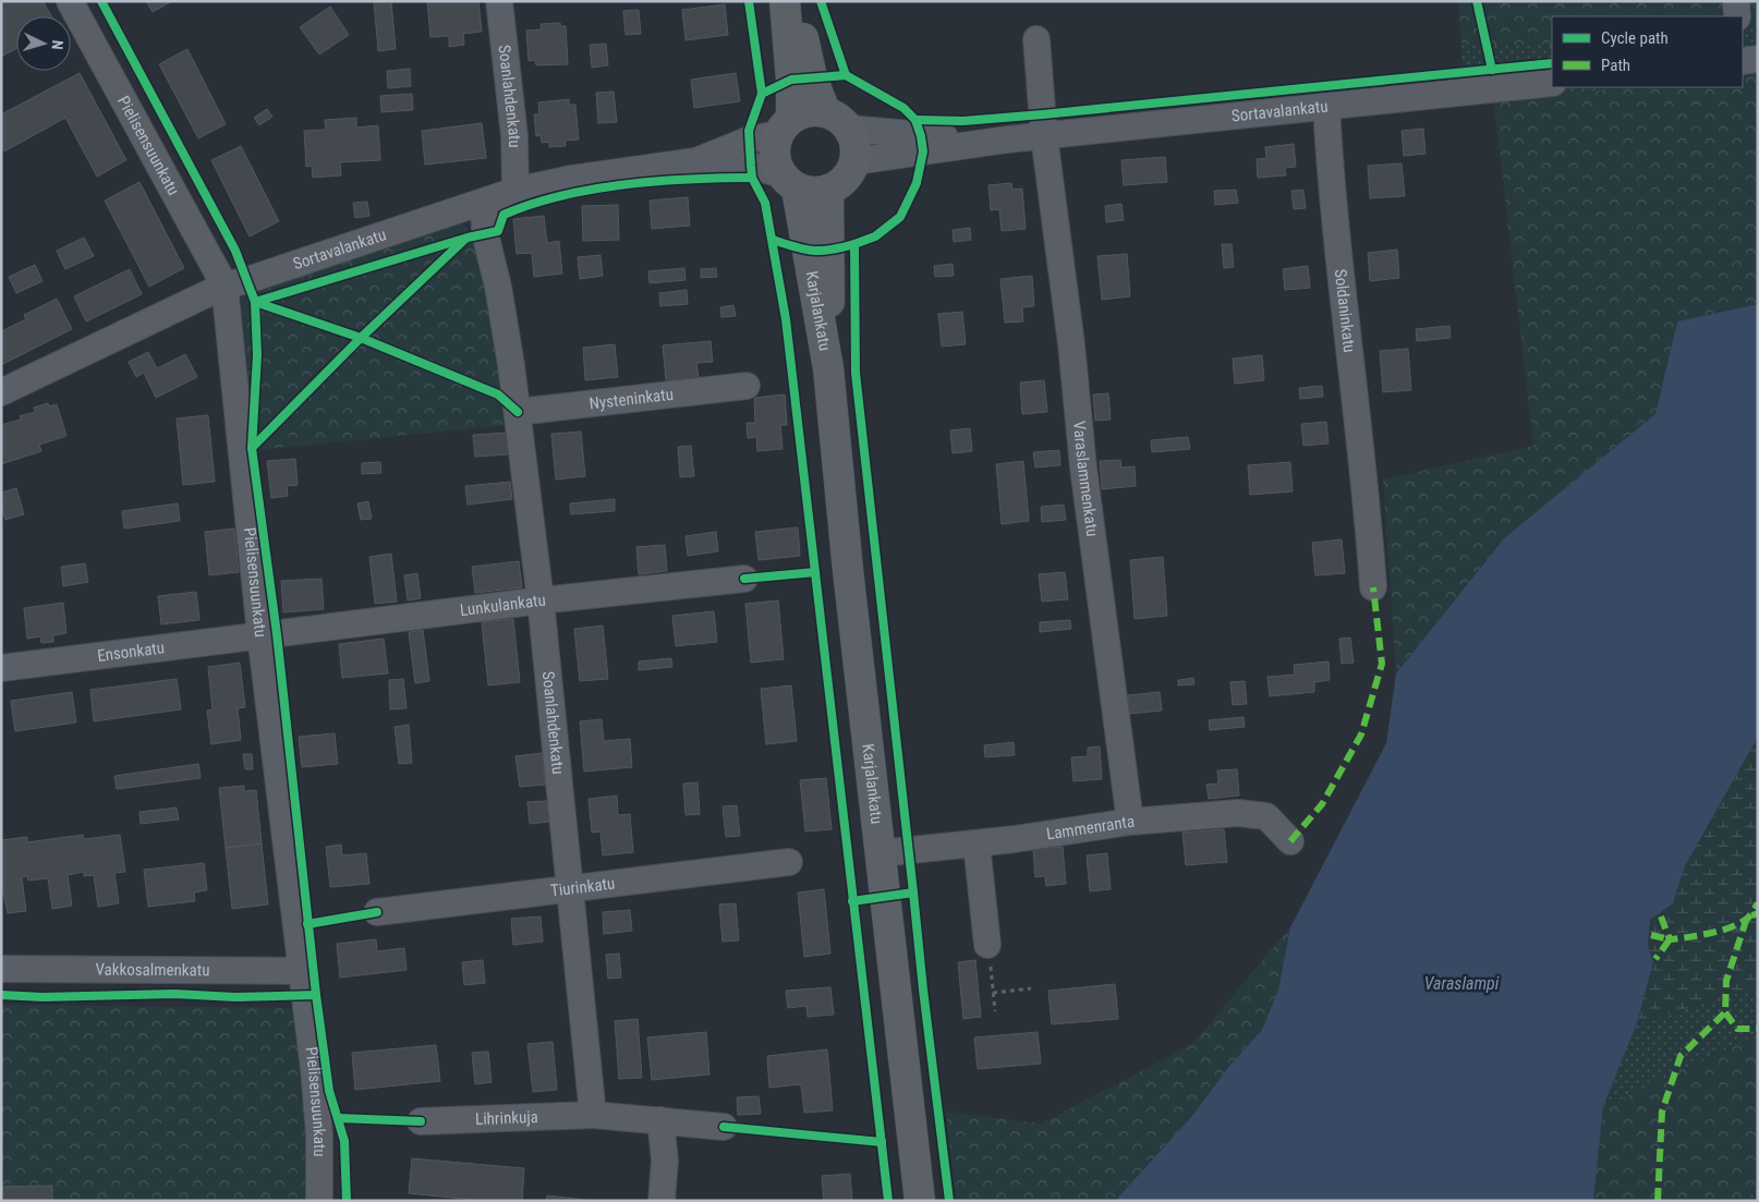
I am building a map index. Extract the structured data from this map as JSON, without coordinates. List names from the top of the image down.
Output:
{
  "streets": {
    "main road": ["Karjalankatu"],
    "street": [
      "Soanlahdenkatu",
      "Sortavalankatu",
      "Pielisensuunkatu",
      "Soldaninkatu",
      "Nysteninkatu",
      "Varaslammenkatu",
      "Lunkulankatu",
      "Ensonkatu",
      "Lammenranta",
      "Tiurinkatu",
      "Vakkosalmenkatu",
      "Lihrinkuja"
    ]
  },
  "crossings": [
    ["Soanlahdenkatu", "Sortavalankatu"],
    ["Soanlahdenkatu", "Nysteninkatu"],
    ["Soanlahdenkatu", "Lunkulankatu"],
    ["Soanlahdenkatu", "Tiurinkatu"],
    ["Soanlahdenkatu", "Lihrinkuja"],
    ["Sortavalankatu", "Pielisensuunkatu"],
    ["Sortavalankatu", "Karjalankatu"],
    ["Sortavalankatu", "Soldaninkatu"],
    ["Sortavalankatu", "Varaslammenkatu"],
    ["Pielisensuunkatu", "Lunkulankatu"],
    ["Pielisensuunkatu", "Ensonkatu"],
    ["Pielisensuunkatu", "Vakkosalmenkatu"],
    ["Karjalankatu", "Lammenranta"],
    ["Varaslammenkatu", "Lammenranta"],
    ["Lunkulankatu", "Ensonkatu"]
  ],
  "water": ["Varaslampi"],
  "legend": ["Cycle path", "Path"],
  "north": "right"
}
